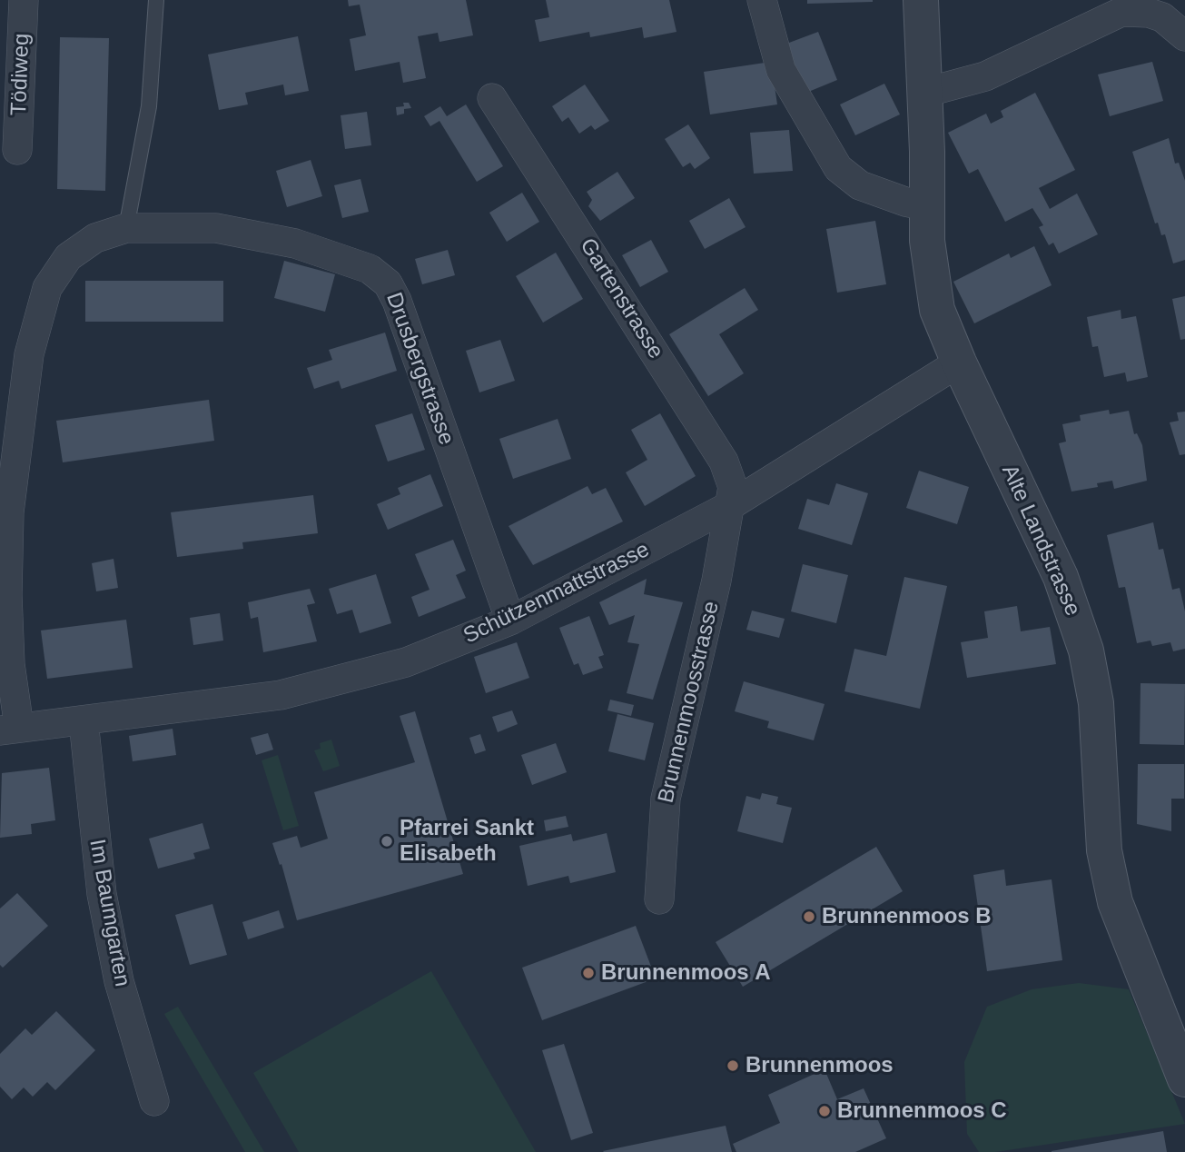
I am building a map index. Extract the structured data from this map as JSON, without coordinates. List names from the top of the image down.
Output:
{
  "streets": {
    "street": [
      "Tödiweg",
      "Gartenstrasse",
      "Drusbergstrasse",
      "Alte Landstrasse",
      "Schützenmattstrasse",
      "Brunnenmoosstrasse",
      "Im Baumgarten"
    ]
  },
  "crossings": [
    ["Gartenstrasse", "Schützenmattstrasse"],
    ["Gartenstrasse", "Brunnenmoosstrasse"],
    ["Drusbergstrasse", "Schützenmattstrasse"],
    ["Alte Landstrasse", "Schützenmattstrasse"],
    ["Schützenmattstrasse", "Brunnenmoosstrasse"],
    ["Schützenmattstrasse", "Im Baumgarten"]
  ],
  "places": [
    "Pfarrei Sankt Elisabeth",
    "Brunnenmoos B",
    "Brunnenmoos A",
    "Brunnenmoos",
    "Brunnenmoos C"
  ]
}
